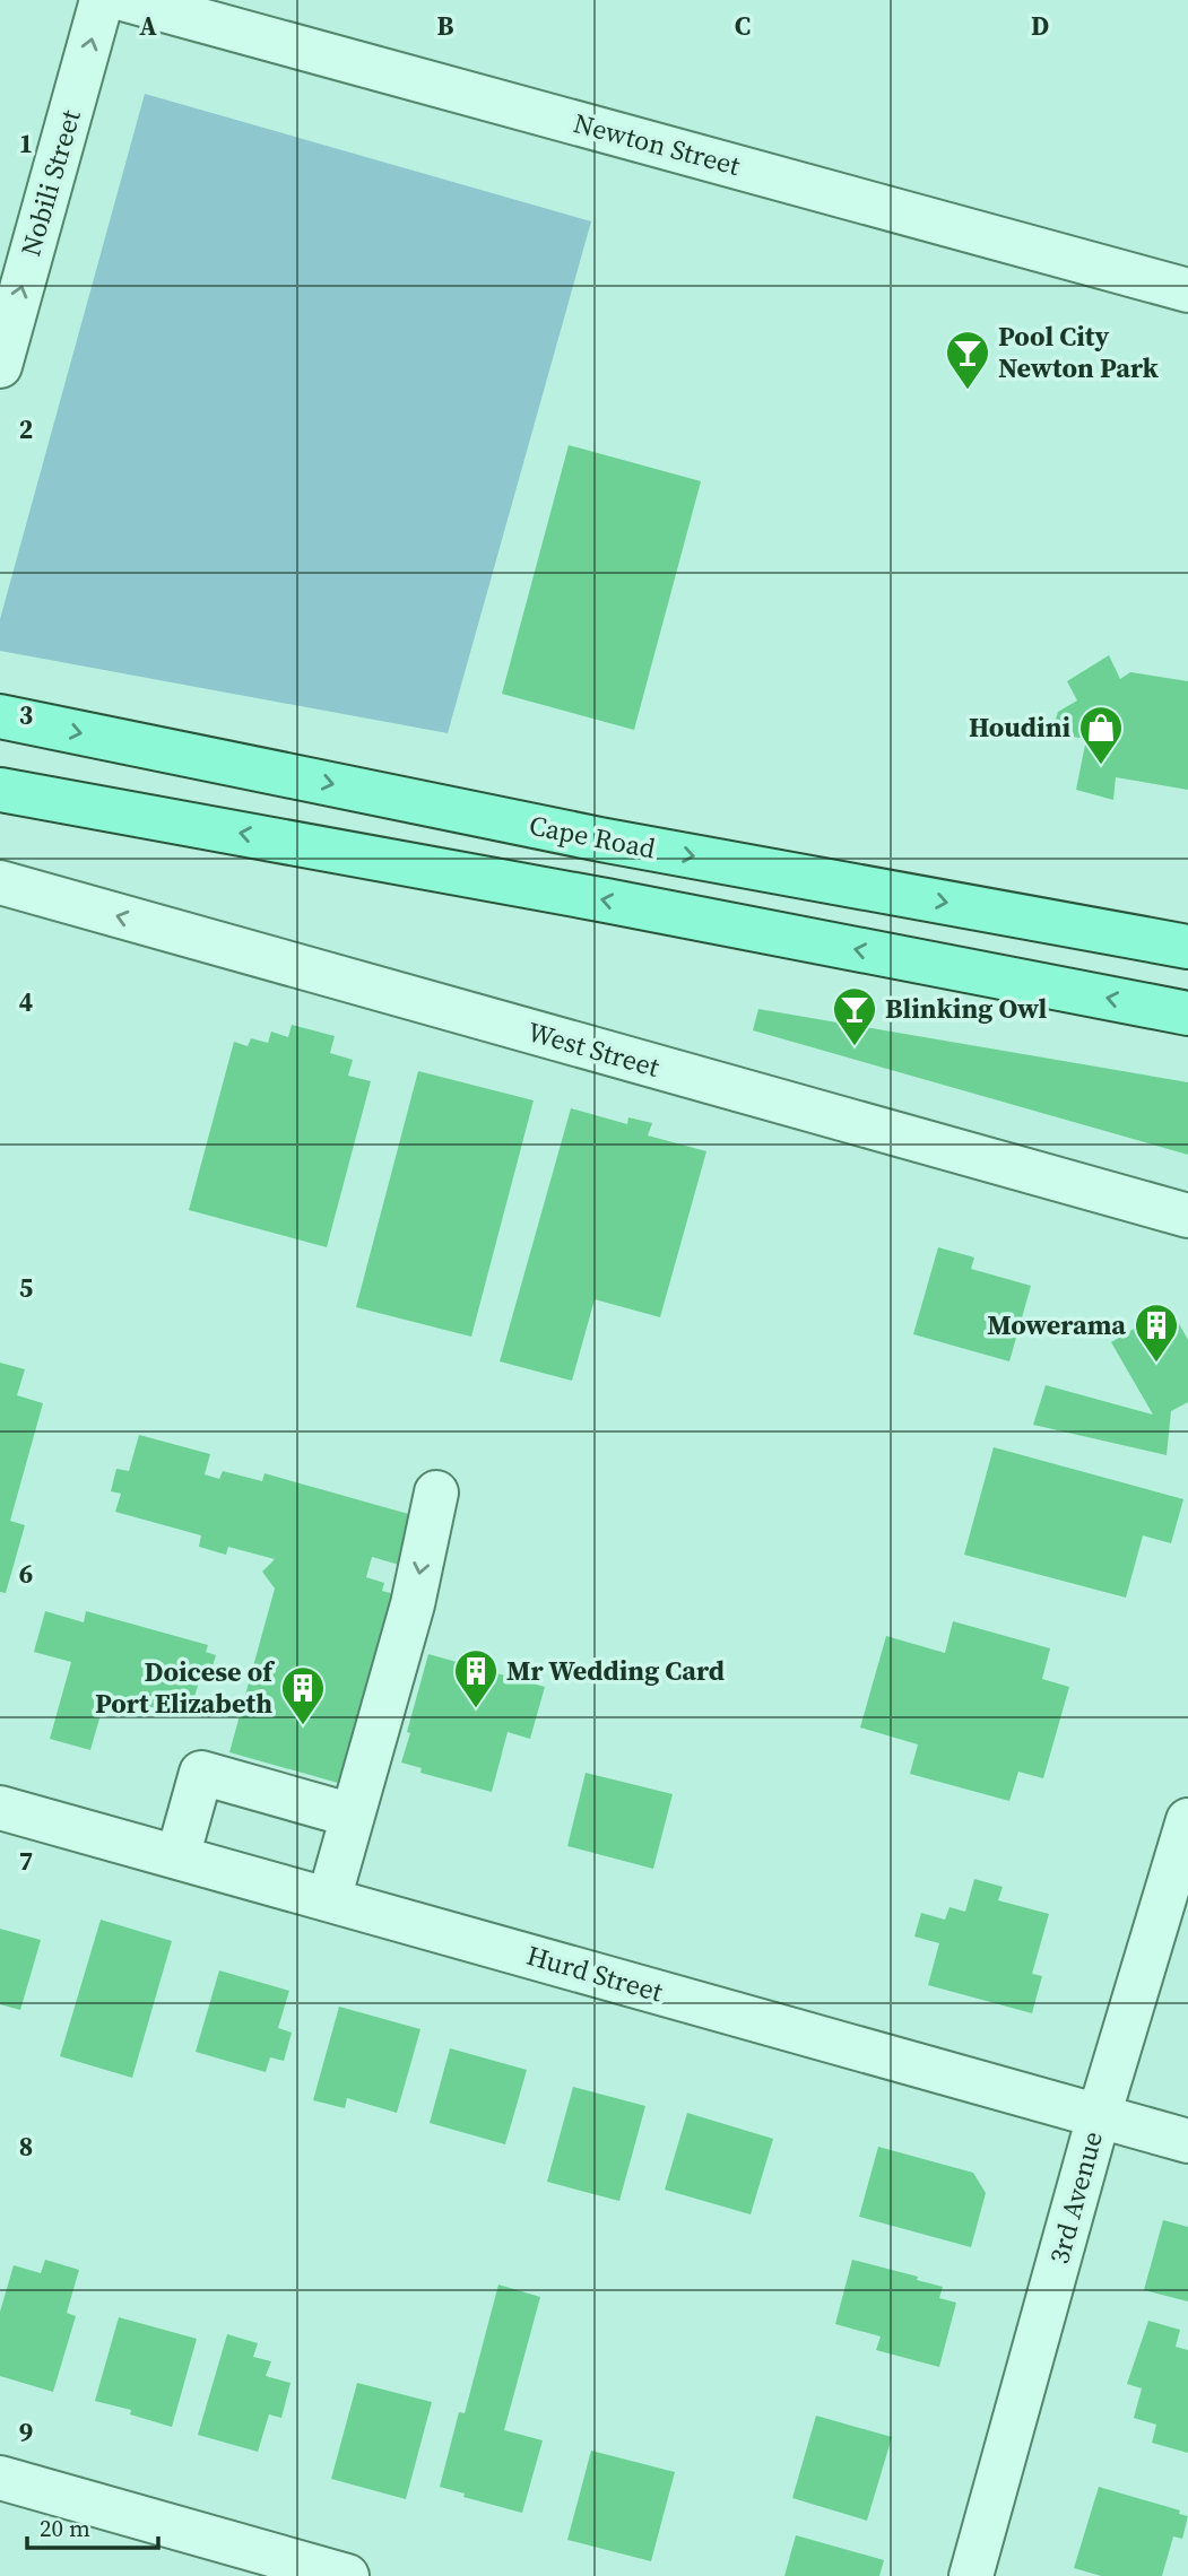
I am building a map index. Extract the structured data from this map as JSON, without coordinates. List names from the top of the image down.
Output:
{
  "streets": {
    "main road": ["Cape Road"],
    "street": [
      "Newton Street",
      "Nobili Street",
      "West Street",
      "Hurd Street",
      "3rd Avenue"
    ]
  },
  "crossings": [
    ["Hurd Street", "3rd Avenue"]
  ],
  "one_way": ["Nobili Street", "West Street"],
  "places": {
    "bar": ["Pool City Newton Park", "Blinking Owl"],
    "shop": ["Houdini"],
    "building": ["Mowerama", "Mr Wedding Card", "Doicese of Port Elizabeth"]
  },
  "scale_bar": "20 m",
  "grid": {
    "columns": [
      "A",
      "B",
      "C",
      "D"
    ],
    "rows": [
      "1",
      "2",
      "3",
      "4",
      "5",
      "6",
      "7",
      "8",
      "9"
    ]
  }
}
